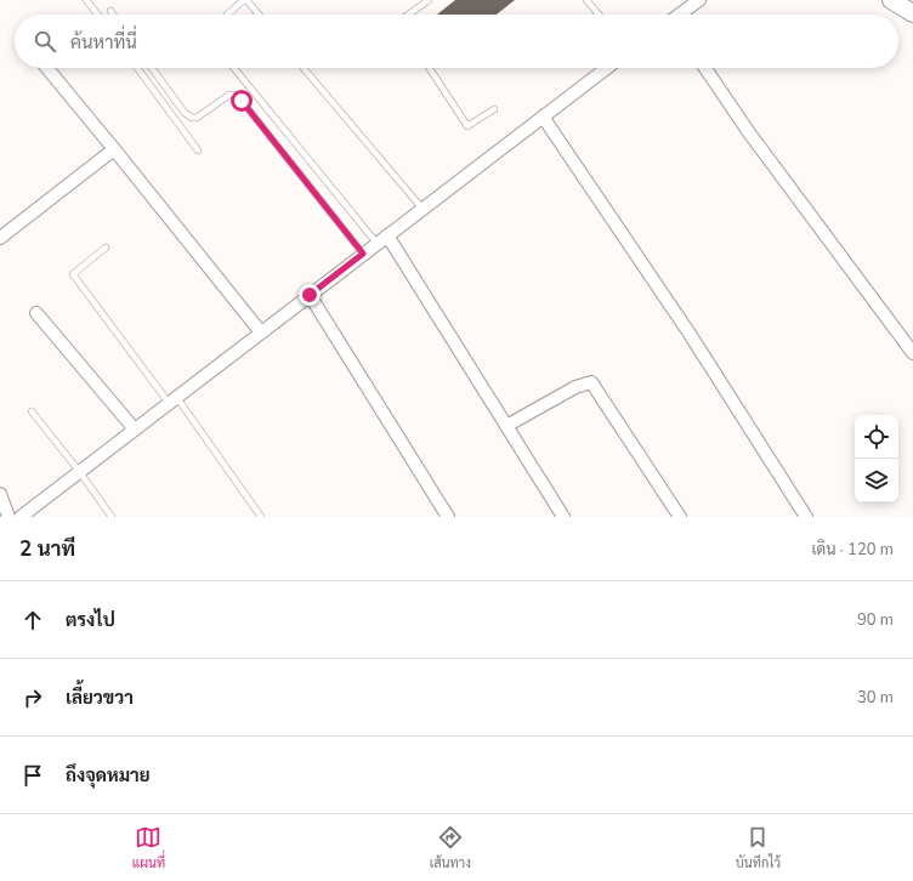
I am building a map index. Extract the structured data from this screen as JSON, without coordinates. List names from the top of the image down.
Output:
{
  "page": {
    "search": "ค้นหาที่นี่",
    "heading": ["2 นาที", "เดิน · 120 m"],
    "list": [
      ["ตรงไป", "90 m"],
      ["เลี้ยวขวา", "30 m"],
      "ถึงจุดหมาย"
    ],
    "nav": ["แผนที่", "เส้นทาง", "บันทึกไว้"]
  }
}
